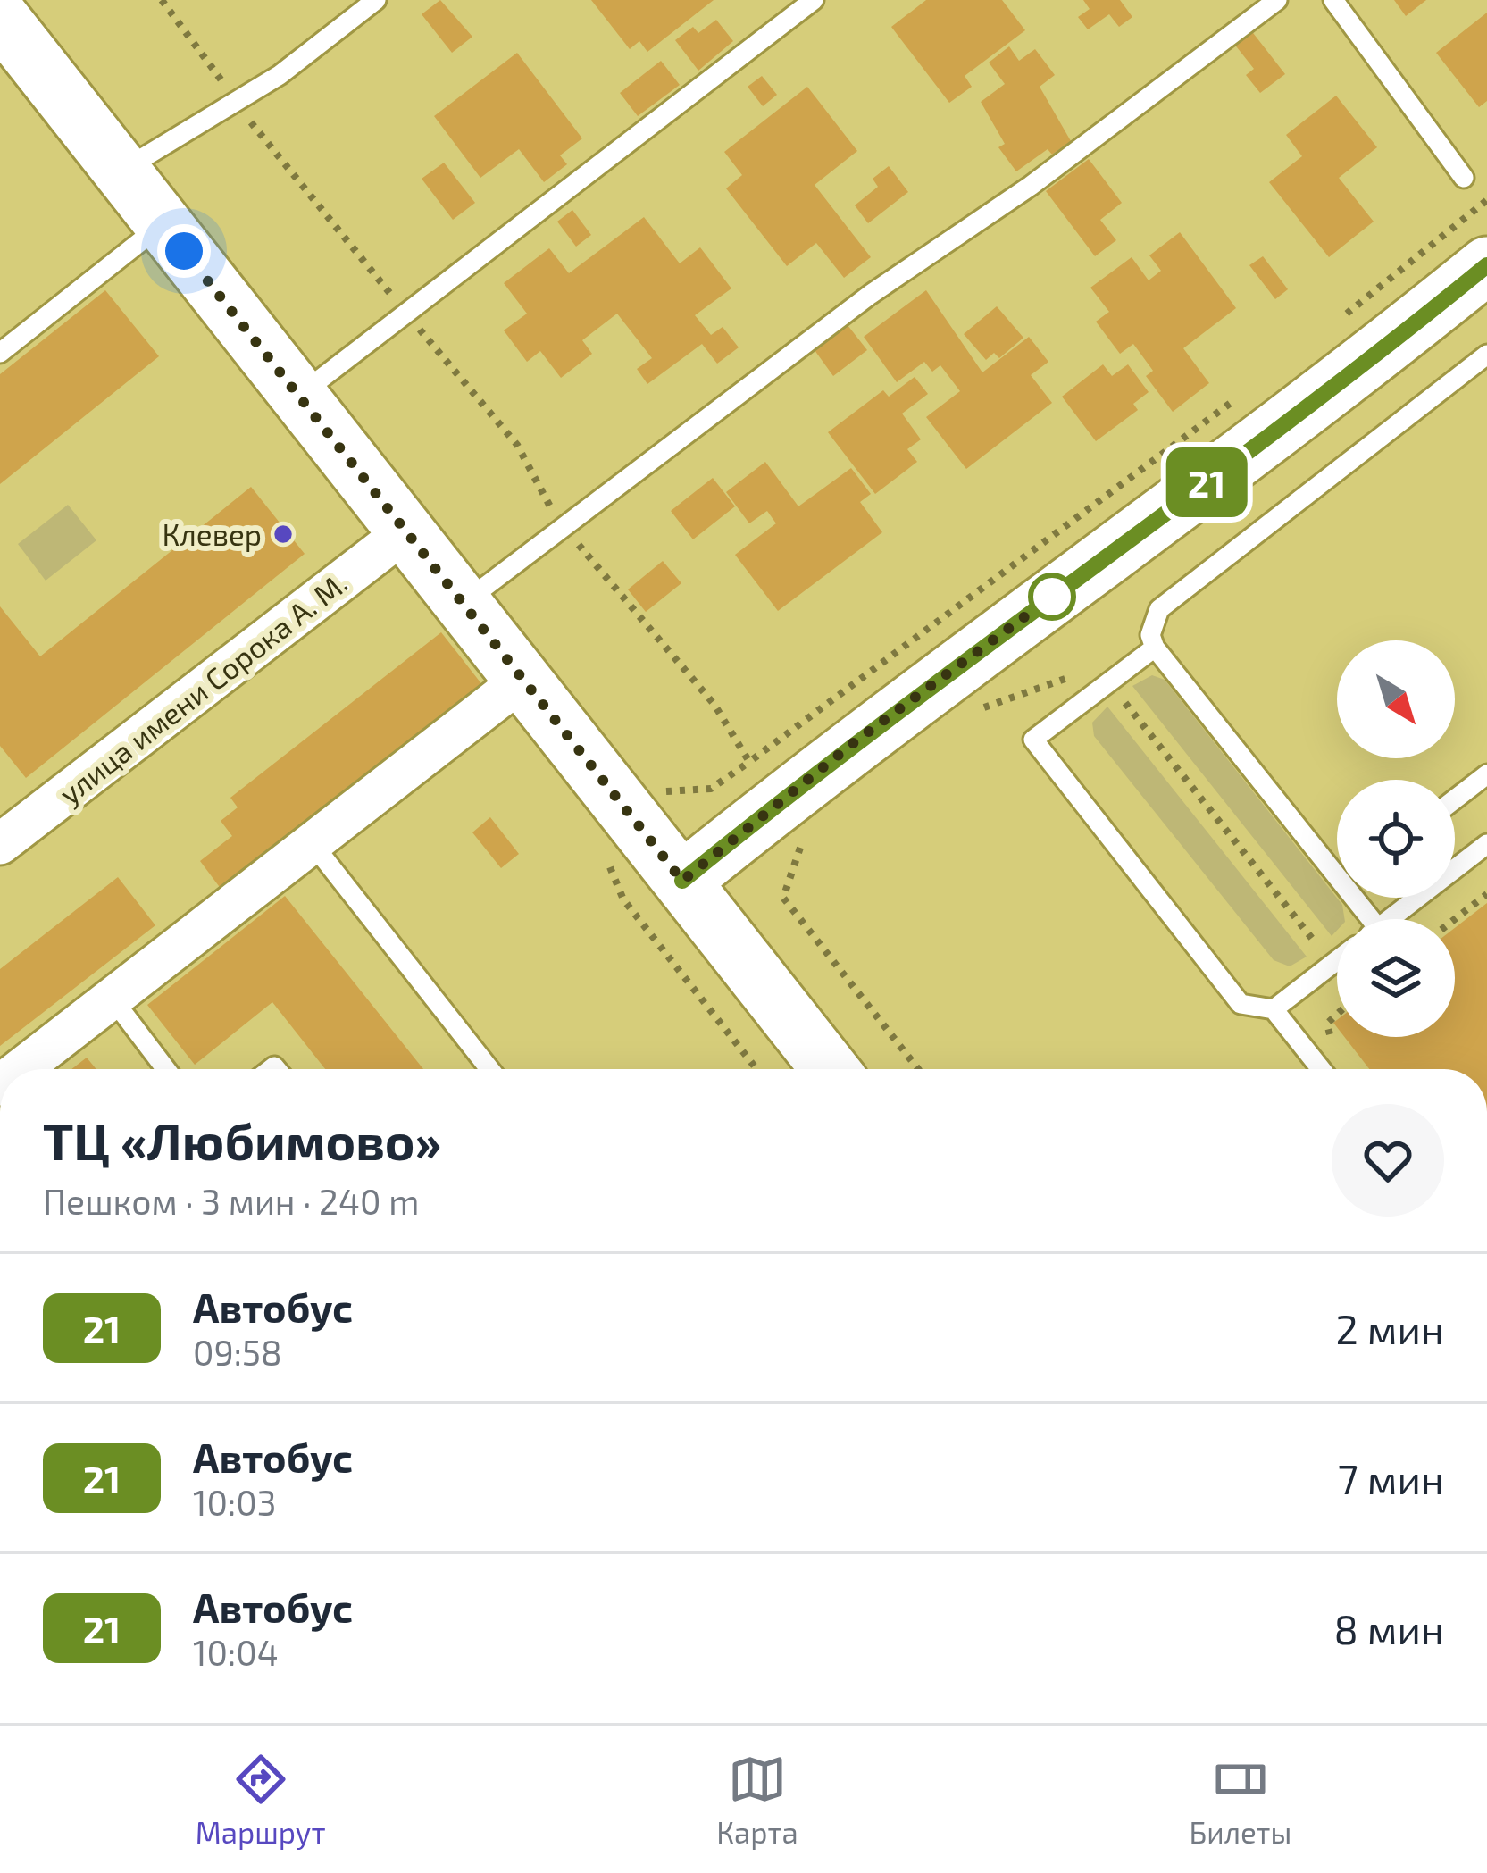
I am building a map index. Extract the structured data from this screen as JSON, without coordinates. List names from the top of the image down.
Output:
{
  "streets": {
    "street": ["улица имени Сорока А. М."]
  },
  "places": ["Клевер"],
  "lines": ["bus line 21"],
  "north": "bottom right",
  "page": {
    "on_map": "21",
    "heading": ["ТЦ «Любимово»", "Пешком · 3 мин · 240 m"],
    "list": [
      {
        "mark": "21",
        "name": "Автобус",
        "note": "09:58",
        "value": "2 мин"
      },
      {
        "mark": "21",
        "name": "Автобус",
        "note": "10:03",
        "value": "7 мин"
      },
      {
        "mark": "21",
        "name": "Автобус",
        "note": "10:04",
        "value": "8 мин"
      }
    ],
    "tabs": ["Маршрут", "Карта", "Билеты"]
  }
}
